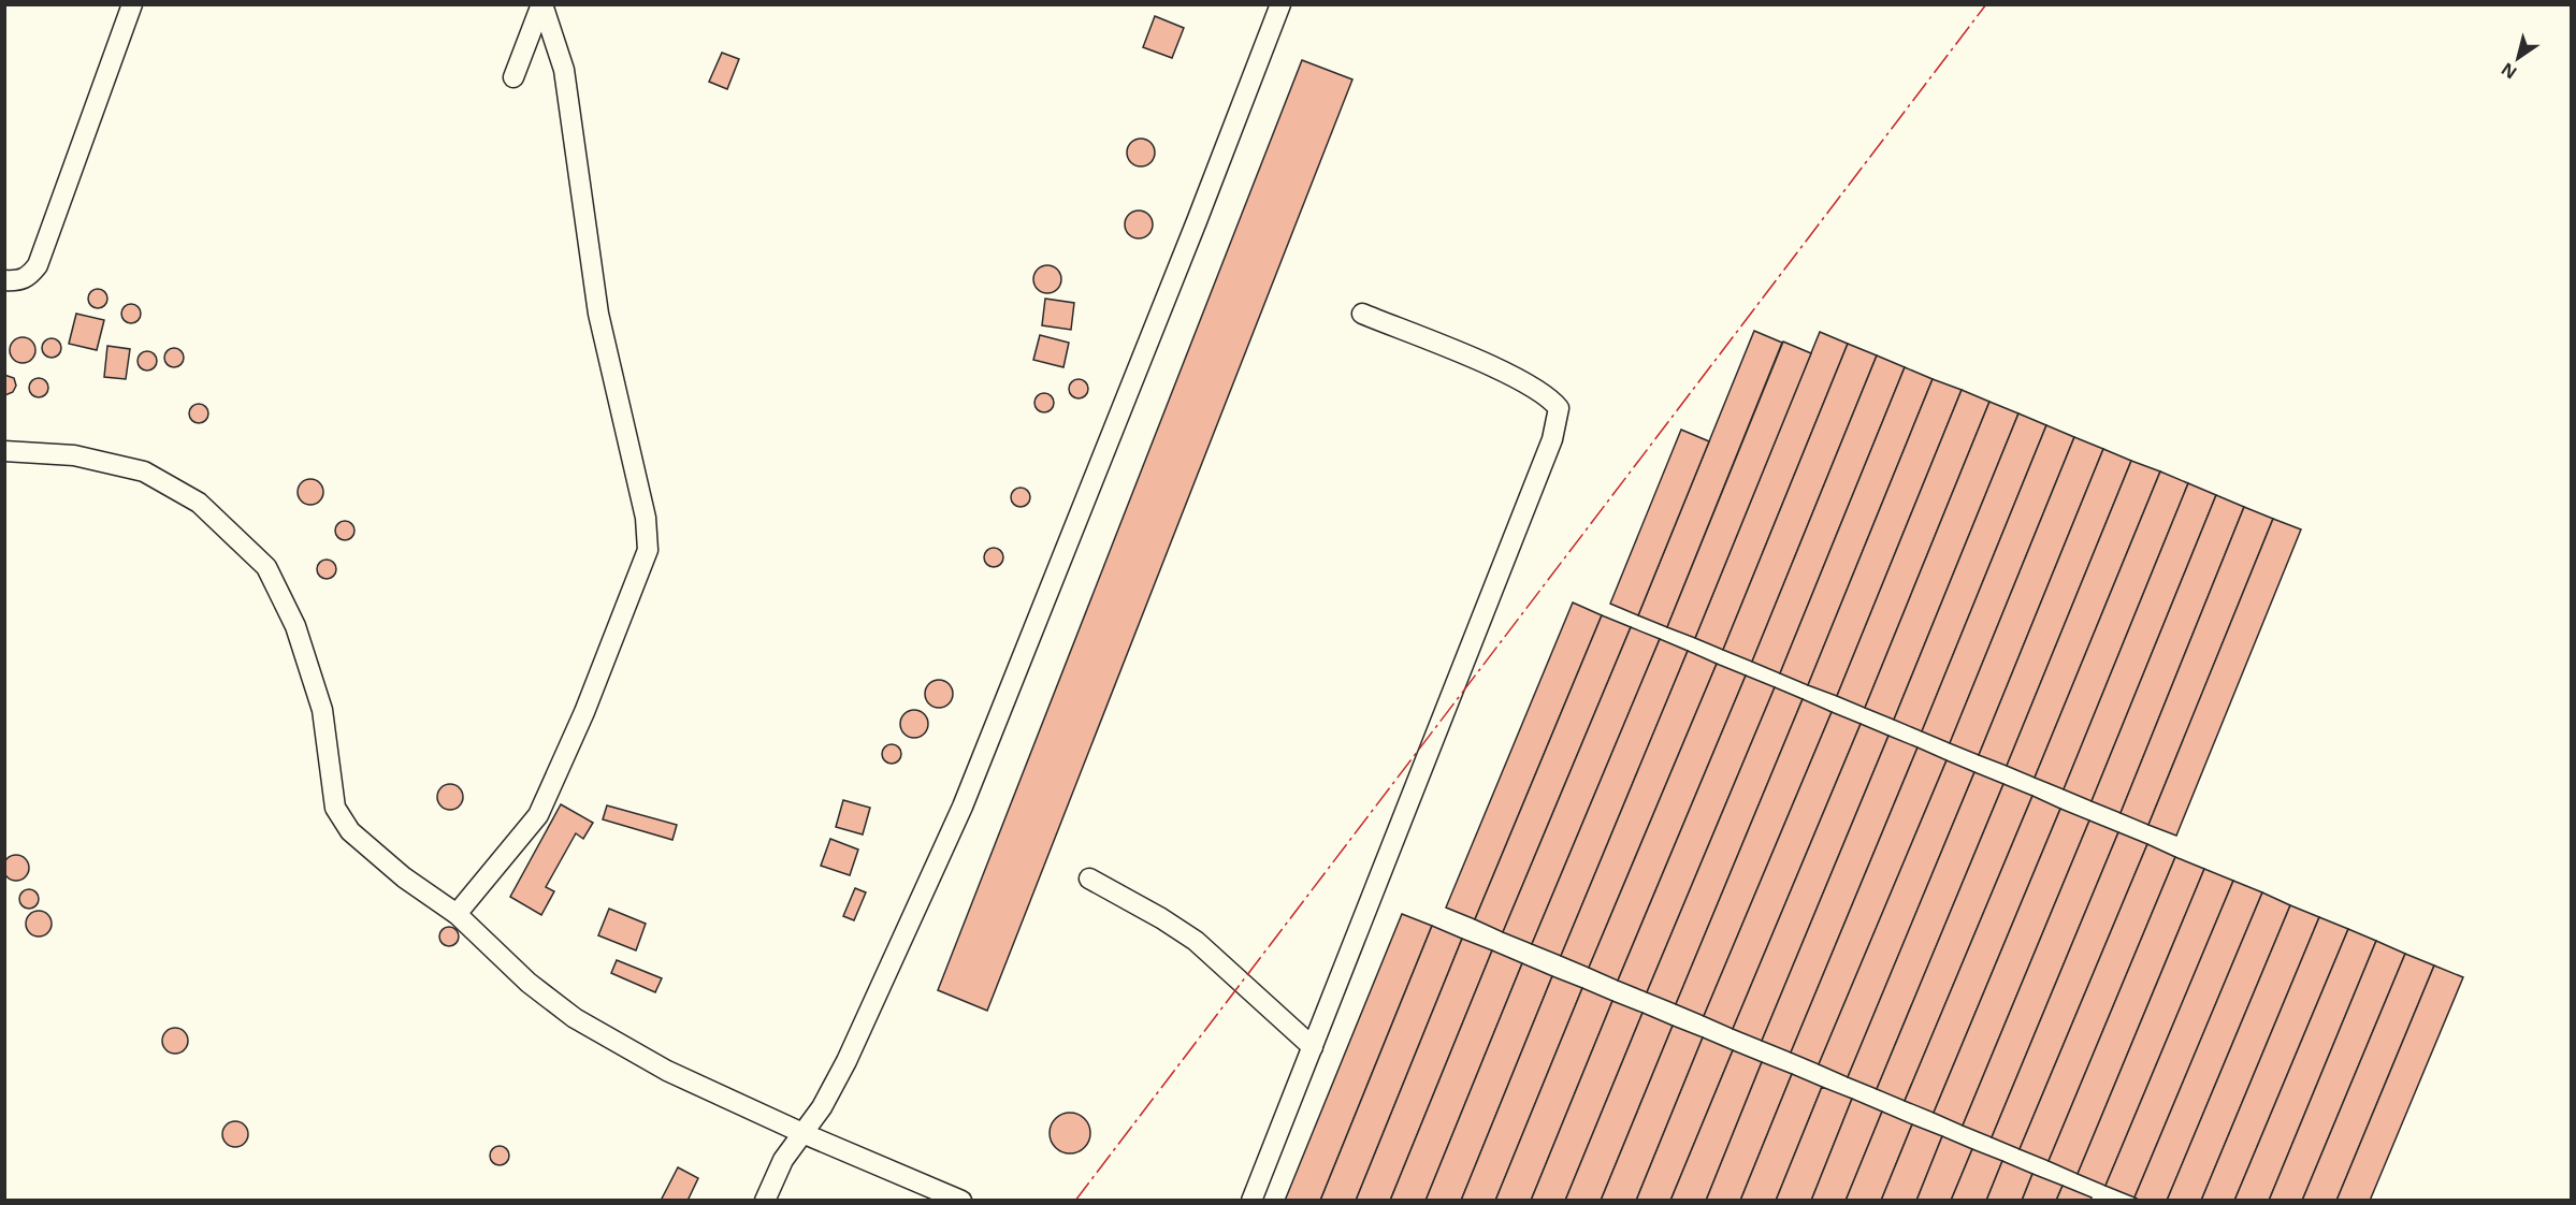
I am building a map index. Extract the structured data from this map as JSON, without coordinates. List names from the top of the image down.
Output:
{
  "north": "bottom left"
}
